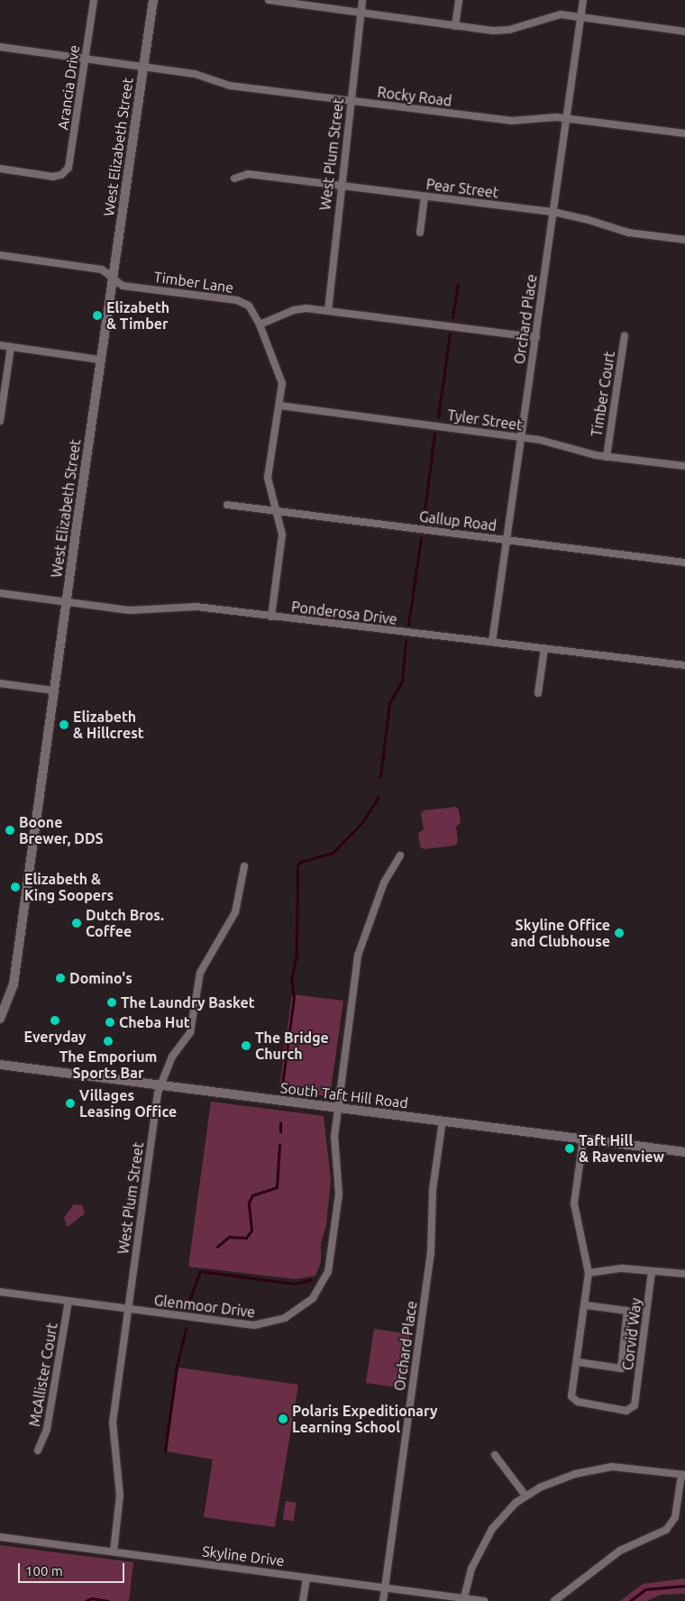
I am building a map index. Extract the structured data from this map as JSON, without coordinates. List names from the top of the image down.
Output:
{
  "streets": {
    "main road": ["West Elizabeth Street", "South Taft Hill Road"],
    "street": [
      "Arancia Drive",
      "Rocky Road",
      "West Plum Street",
      "Pear Street",
      "Timber Lane",
      "Orchard Place",
      "Timber Court",
      "Tyler Street",
      "Gallup Road",
      "Ponderosa Drive",
      "Glenmoor Drive",
      "Corvid Way",
      "McAllister Court",
      "Skyline Drive"
    ]
  },
  "crossings": [
    ["Arancia Drive", "Rocky Road"],
    ["Rocky Road", "West Elizabeth Street"],
    ["Rocky Road", "West Plum Street"],
    ["Rocky Road", "Orchard Place"],
    ["West Elizabeth Street", "Timber Lane"],
    ["West Elizabeth Street", "Ponderosa Drive"],
    ["West Plum Street", "Pear Street"],
    ["West Plum Street", "South Taft Hill Road"],
    ["West Plum Street", "Glenmoor Drive"],
    ["West Plum Street", "Skyline Drive"],
    ["Pear Street", "Orchard Place"],
    ["Orchard Place", "Tyler Street"],
    ["Orchard Place", "Gallup Road"],
    ["Orchard Place", "Ponderosa Drive"],
    ["Orchard Place", "South Taft Hill Road"],
    ["Orchard Place", "Skyline Drive"],
    ["Timber Court", "Tyler Street"],
    ["South Taft Hill Road", "Glenmoor Drive"],
    ["Glenmoor Drive", "McAllister Court"]
  ],
  "places": [
    "Elizabeth & Timber",
    "Elizabeth & Hillcrest",
    "Boone Brewer, DDS",
    "Elizabeth & King Soopers",
    "Dutch Bros. Coffee",
    "Skyline Office and Clubhouse",
    "Domino's",
    "The Laundry Basket",
    "Everyday",
    "Cheba Hut",
    "The Emporium Sports Bar",
    "The Bridge Church",
    "Villages Leasing Office",
    "Taft Hill & Ravenview",
    "Polaris Expeditionary Learning School"
  ],
  "scale_bar": "100 m"
}
